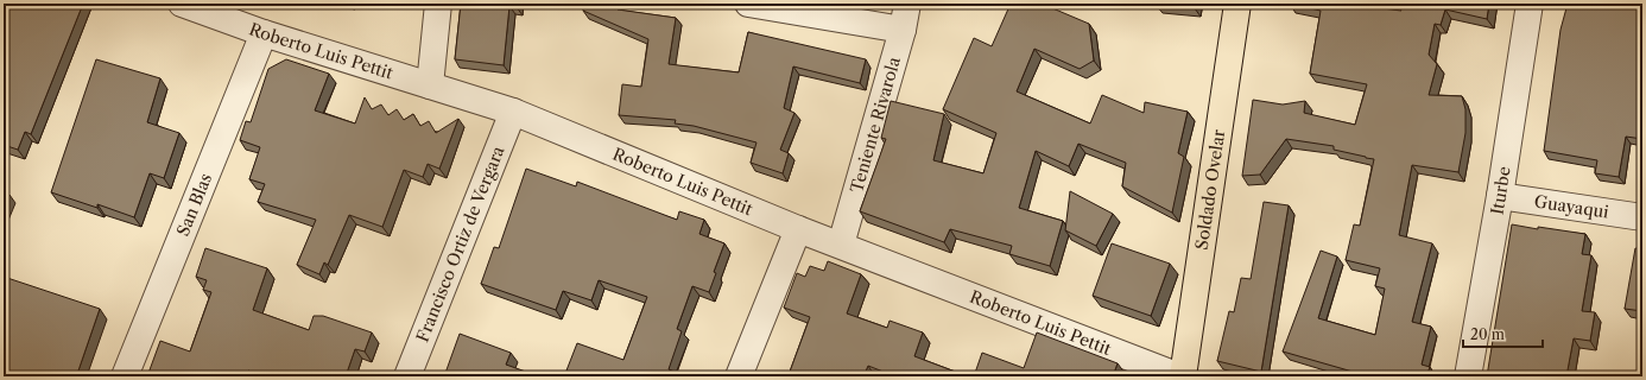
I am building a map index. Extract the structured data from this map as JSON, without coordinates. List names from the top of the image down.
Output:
{
  "streets": {
    "main road": ["Soldado Ovelar"],
    "street": [
      "Roberto Luis Pettit",
      "Teniente Rivarola",
      "Iturbe",
      "San Blas",
      "Guayaqui",
      "Francisco Ortiz de Vergara"
    ]
  },
  "crossings": [
    ["Roberto Luis Pettit", "Teniente Rivarola"],
    ["Roberto Luis Pettit", "Soldado Ovelar"],
    ["Roberto Luis Pettit", "San Blas"],
    ["Roberto Luis Pettit", "Francisco Ortiz de Vergara"],
    ["Iturbe", "Guayaqui"]
  ],
  "scale_bar": "20 m"
}
